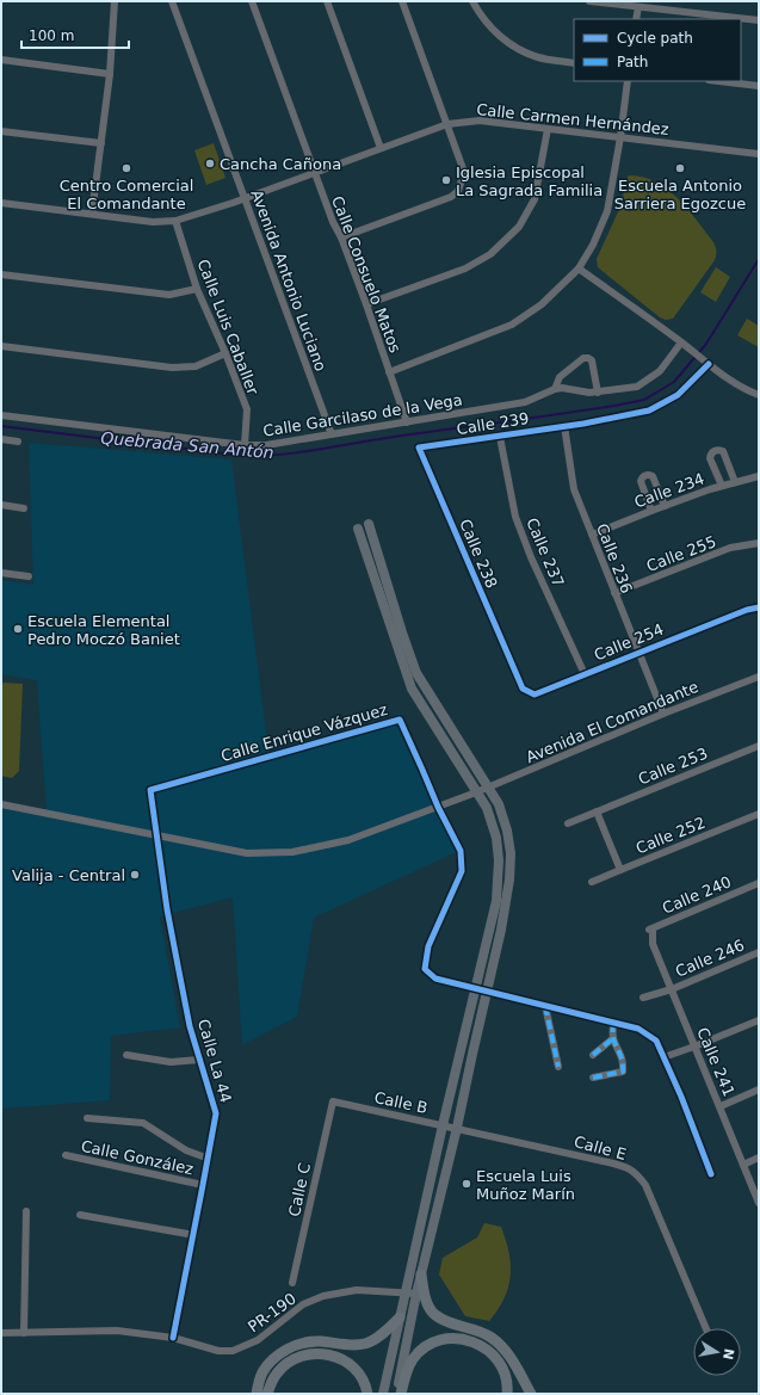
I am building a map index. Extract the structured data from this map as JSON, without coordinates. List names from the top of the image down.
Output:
{
  "streets": {
    "street": [
      "Calle Carmen Hernández",
      "Calle Consuelo Matos",
      "Avenida Antonio Luciano",
      "Calle Luis Caballer",
      "Calle Garcilaso de la Vega",
      "Calle 239",
      "Calle 234",
      "Calle 237",
      "Calle 238",
      "Calle 255",
      "Calle 236",
      "Calle 254",
      "Avenida El Comandante",
      "Calle Enrique Vázquez",
      "Calle 253",
      "Calle 252",
      "Calle 240",
      "Calle 246",
      "Calle La 44",
      "Calle 241",
      "Calle B",
      "Calle E",
      "Calle González",
      "Calle C",
      "PR-190"
    ]
  },
  "crossings": [
    ["Calle Carmen Hernández", "Calle Consuelo Matos"],
    ["Calle Carmen Hernández", "Avenida Antonio Luciano"],
    ["Calle Carmen Hernández", "Calle Luis Caballer"],
    ["Calle Consuelo Matos", "Calle Garcilaso de la Vega"],
    ["Avenida Antonio Luciano", "Calle Garcilaso de la Vega"],
    ["Calle Luis Caballer", "Calle Garcilaso de la Vega"],
    ["Calle 239", "Calle 237"],
    ["Calle 239", "Calle 238"],
    ["Calle 239", "Calle 236"],
    ["Calle 234", "Calle 236"],
    ["Calle 237", "Calle 254"],
    ["Calle 238", "Calle 254"],
    ["Calle 255", "Calle 236"],
    ["Calle 236", "Calle 254"],
    ["Calle 236", "Avenida El Comandante"],
    ["Avenida El Comandante", "Calle Enrique Vázquez"],
    ["Avenida El Comandante", "Calle La 44"],
    ["Calle Enrique Vázquez", "Calle La 44"],
    ["Calle 240", "Calle 241"],
    ["Calle 246", "Calle 241"],
    ["Calle La 44", "Calle González"],
    ["Calle La 44", "PR-190"],
    ["Calle B", "Calle E"],
    ["Calle B", "Calle C"]
  ],
  "water": ["Quebrada San Antón"],
  "places": [
    "Cancha Cañona",
    "Centro Comercial El Comandante",
    "Escuela Antonio Sarriera Egozcue",
    "Iglesia Episcopal La Sagrada Familia",
    "Escuela Elemental Pedro Moczó Baniet",
    "Valija - Central",
    "Escuela Luis Muñoz Marín"
  ],
  "legend": ["Cycle path", "Path"],
  "scale_bar": "100 m",
  "north": "right"
}
